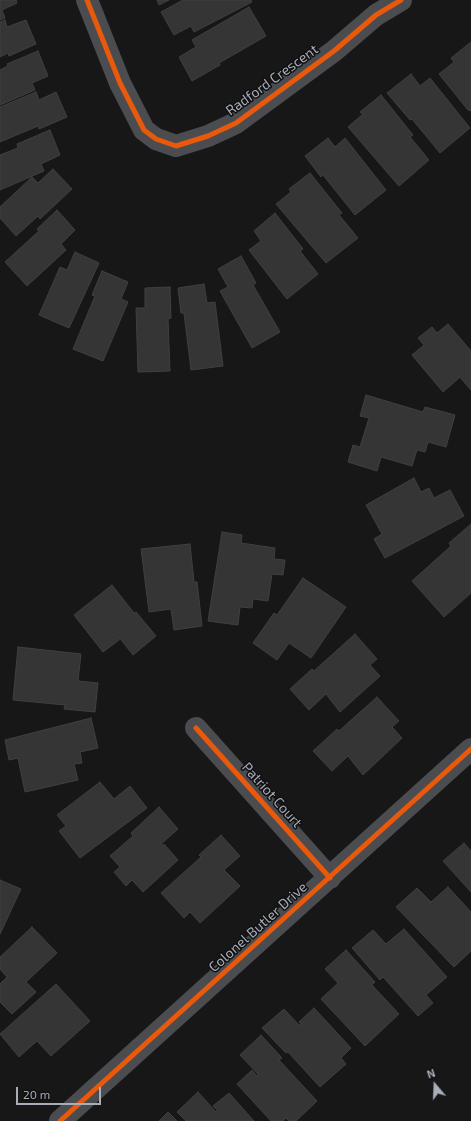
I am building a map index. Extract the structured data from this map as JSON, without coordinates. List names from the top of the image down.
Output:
{
  "streets": {
    "street": ["Radford Crescent", "Patriot Court", "Colonel Butler Drive"]
  },
  "crossings": [
    ["Patriot Court", "Colonel Butler Drive"]
  ],
  "scale_bar": "20 m",
  "north": "top"
}
